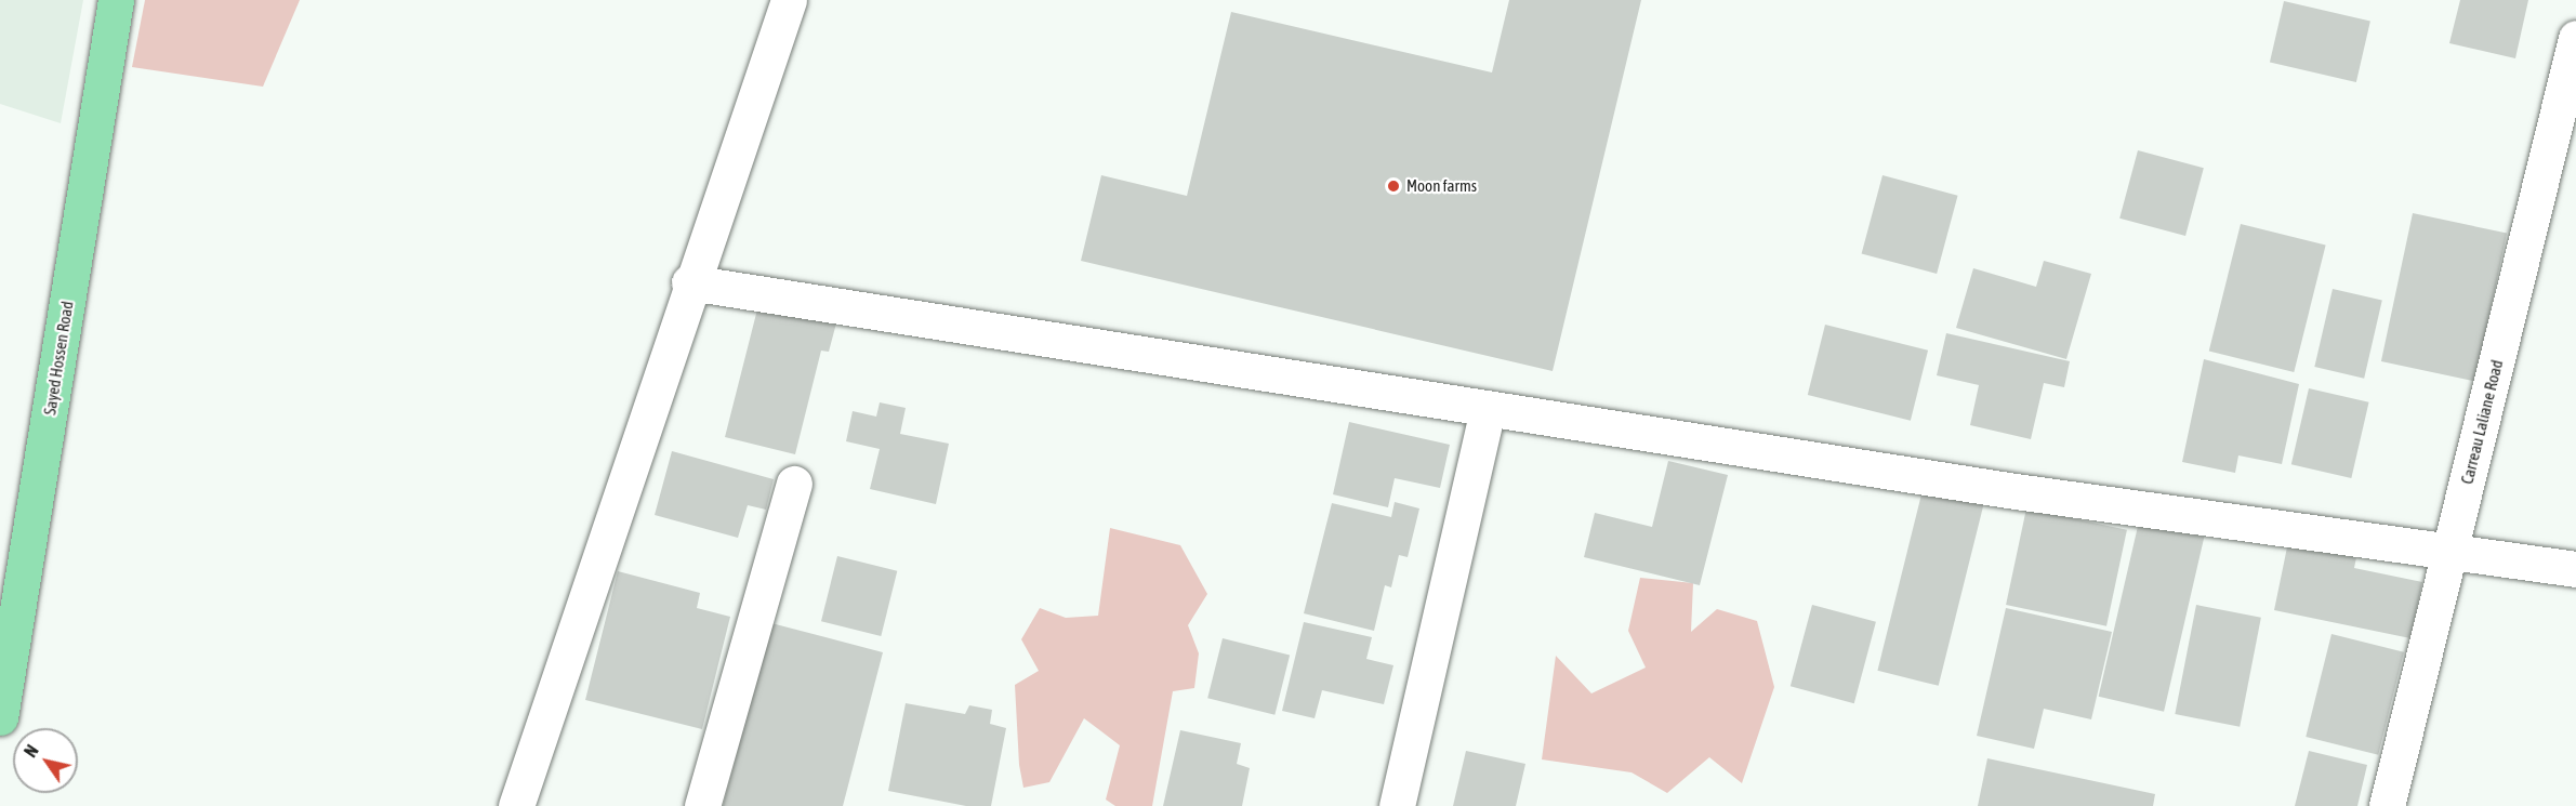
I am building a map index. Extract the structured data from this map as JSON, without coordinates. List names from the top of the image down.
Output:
{
  "streets": {
    "main road": ["Sayed Hossen Road"],
    "street": ["Carreau Laliane Road"]
  },
  "places": ["Moon farms"],
  "north": "top left"
}
